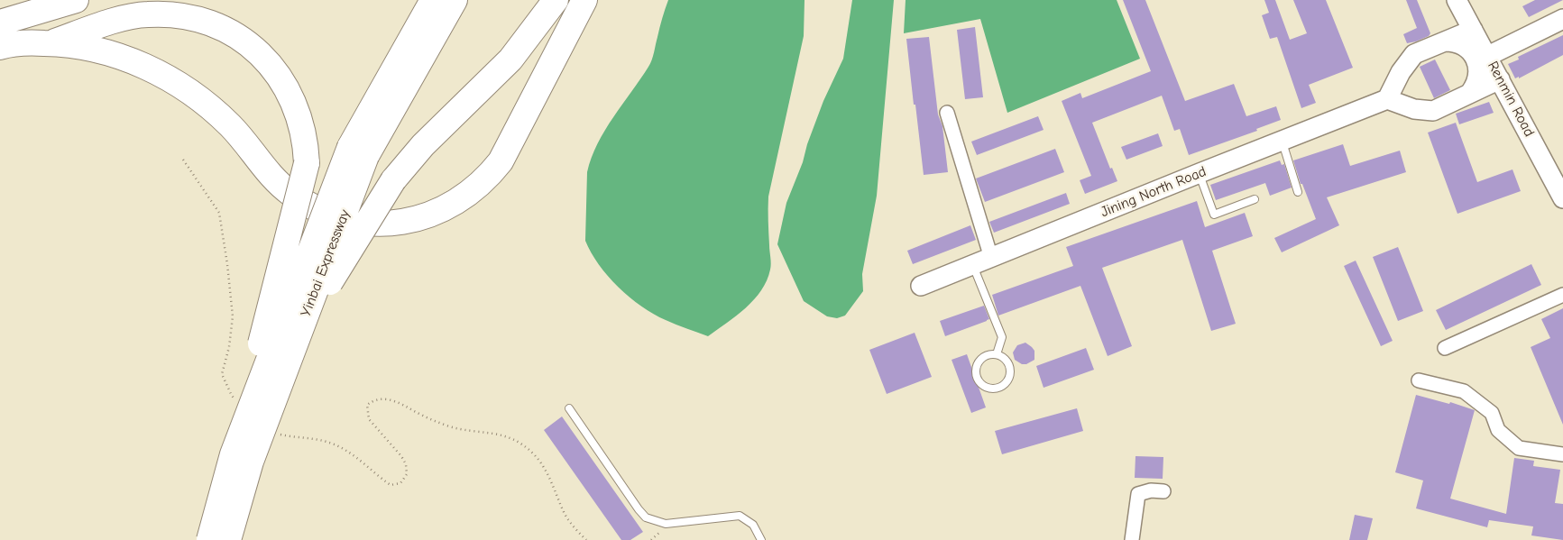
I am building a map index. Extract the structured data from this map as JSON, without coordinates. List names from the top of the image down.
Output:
{
  "streets": {
    "highway": ["Yinbai Expressway"],
    "street": ["Renmin Road", "Jining North Road"]
  }
}
